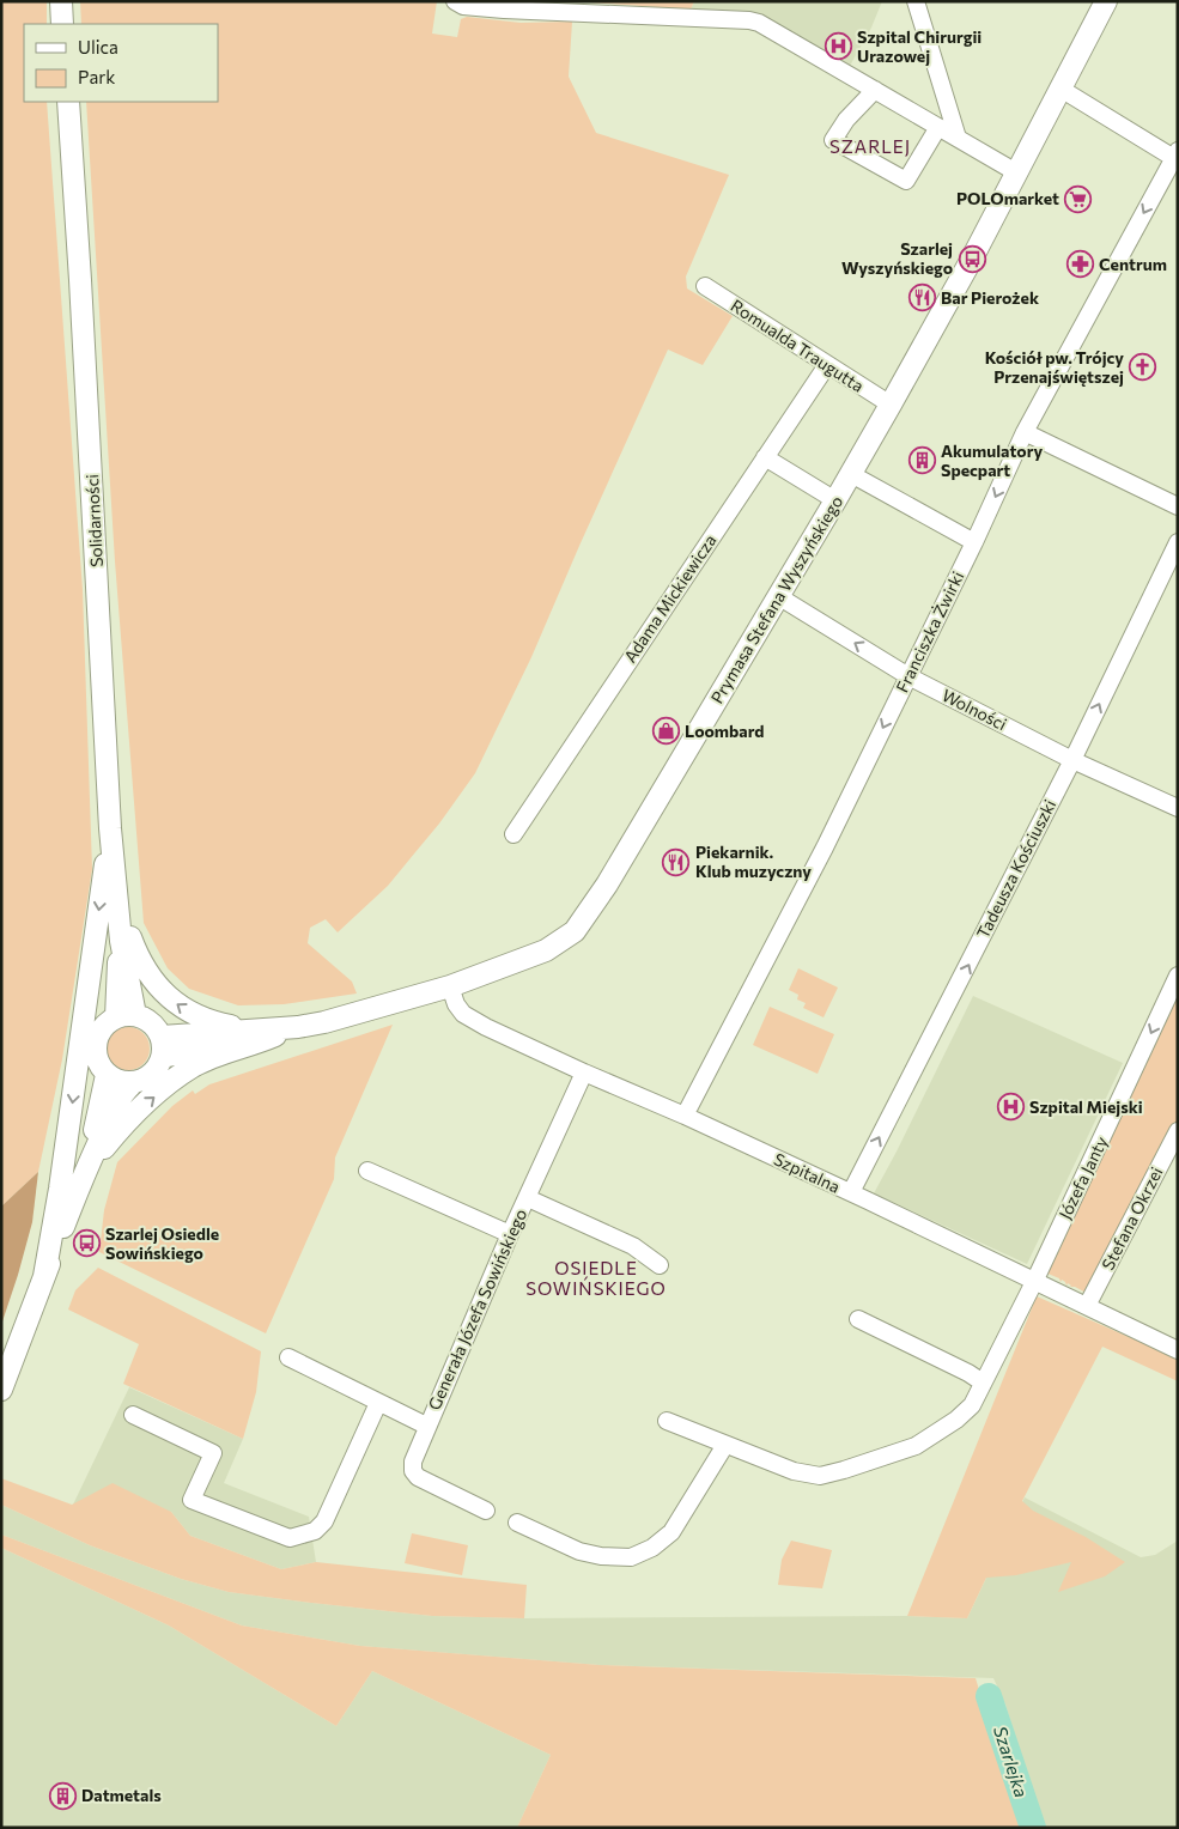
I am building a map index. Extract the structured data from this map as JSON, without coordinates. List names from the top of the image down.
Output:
{
  "streets": {
    "street": [
      "Romualda Traugutta",
      "Solidarności",
      "Adama Mickiewicza",
      "Prymasa Stefana Wyszyńskiego",
      "Franciszka Żwirki",
      "Wolności",
      "Tadeusza Kościuszki",
      "Szpitalna",
      "Józefa Janty",
      "Stefana Okrzei",
      "Generała Józefa Sowińskiego"
    ]
  },
  "crossings": [
    ["Romualda Traugutta", "Adama Mickiewicza"],
    ["Romualda Traugutta", "Prymasa Stefana Wyszyńskiego"],
    ["Solidarności", "Prymasa Stefana Wyszyńskiego"],
    ["Prymasa Stefana Wyszyńskiego", "Wolności"],
    ["Prymasa Stefana Wyszyńskiego", "Szpitalna"],
    ["Franciszka Żwirki", "Wolności"],
    ["Franciszka Żwirki", "Szpitalna"],
    ["Wolności", "Tadeusza Kościuszki"],
    ["Tadeusza Kościuszki", "Szpitalna"],
    ["Szpitalna", "Józefa Janty"],
    ["Szpitalna", "Stefana Okrzei"],
    ["Szpitalna", "Generała Józefa Sowińskiego"]
  ],
  "one_way": ["Franciszka Żwirki", "Tadeusza Kościuszki", "Józefa Janty"],
  "districts": ["SZARLEJ", "OSIEDLE SOWIŃSKIEGO"],
  "water": ["Szarlejka"],
  "places": {
    "hospital": ["Szpital Chirurgii Urazowej", "Szpital Miejski"],
    "supermarket": ["POLOmarket"],
    "bus stop": ["Szarlej Wyszyńskiego", "Szarlej Osiedle Sowińskiego"],
    "pharmacy": ["Centrum"],
    "restaurant": ["Bar Pierożek", "Piekarnik. Klub muzyczny"],
    "church": ["Kościół pw. Trójcy Przenajświętszej"],
    "building": ["Akumulatory Specpart", "Datmetals"],
    "shop": ["Loombard"]
  },
  "legend": ["Ulica", "Park"]
}
